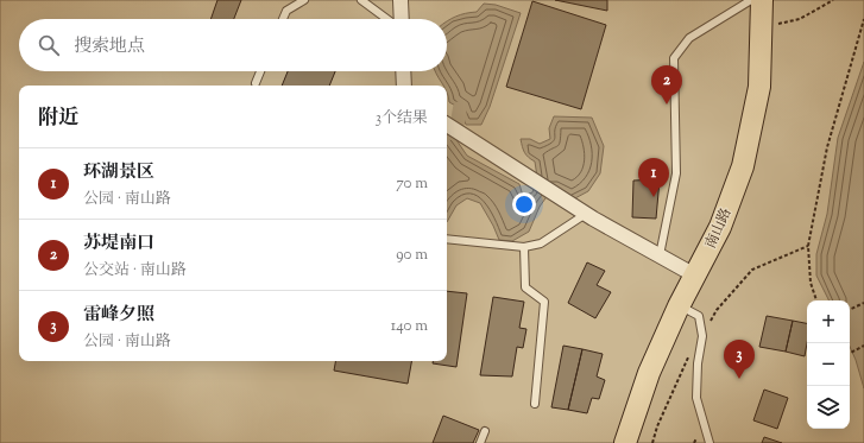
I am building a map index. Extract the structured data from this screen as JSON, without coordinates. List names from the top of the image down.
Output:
{
  "streets": {
    "main road": ["南山路"]
  },
  "page": {
    "search": "搜索地点",
    "pins": ["2", "1", "3"],
    "heading": ["附近", "3个结果"],
    "list": [
      {
        "mark": "1",
        "name": "环湖景区",
        "note": "公园 · 南山路",
        "value": "70 m"
      },
      {
        "mark": "2",
        "name": "苏堤南口",
        "note": "公交站 · 南山路",
        "value": "90 m"
      },
      {
        "mark": "3",
        "name": "雷峰夕照",
        "note": "公园 · 南山路",
        "value": "140 m"
      }
    ],
    "map_buttons": ["+", "−"]
  }
}
